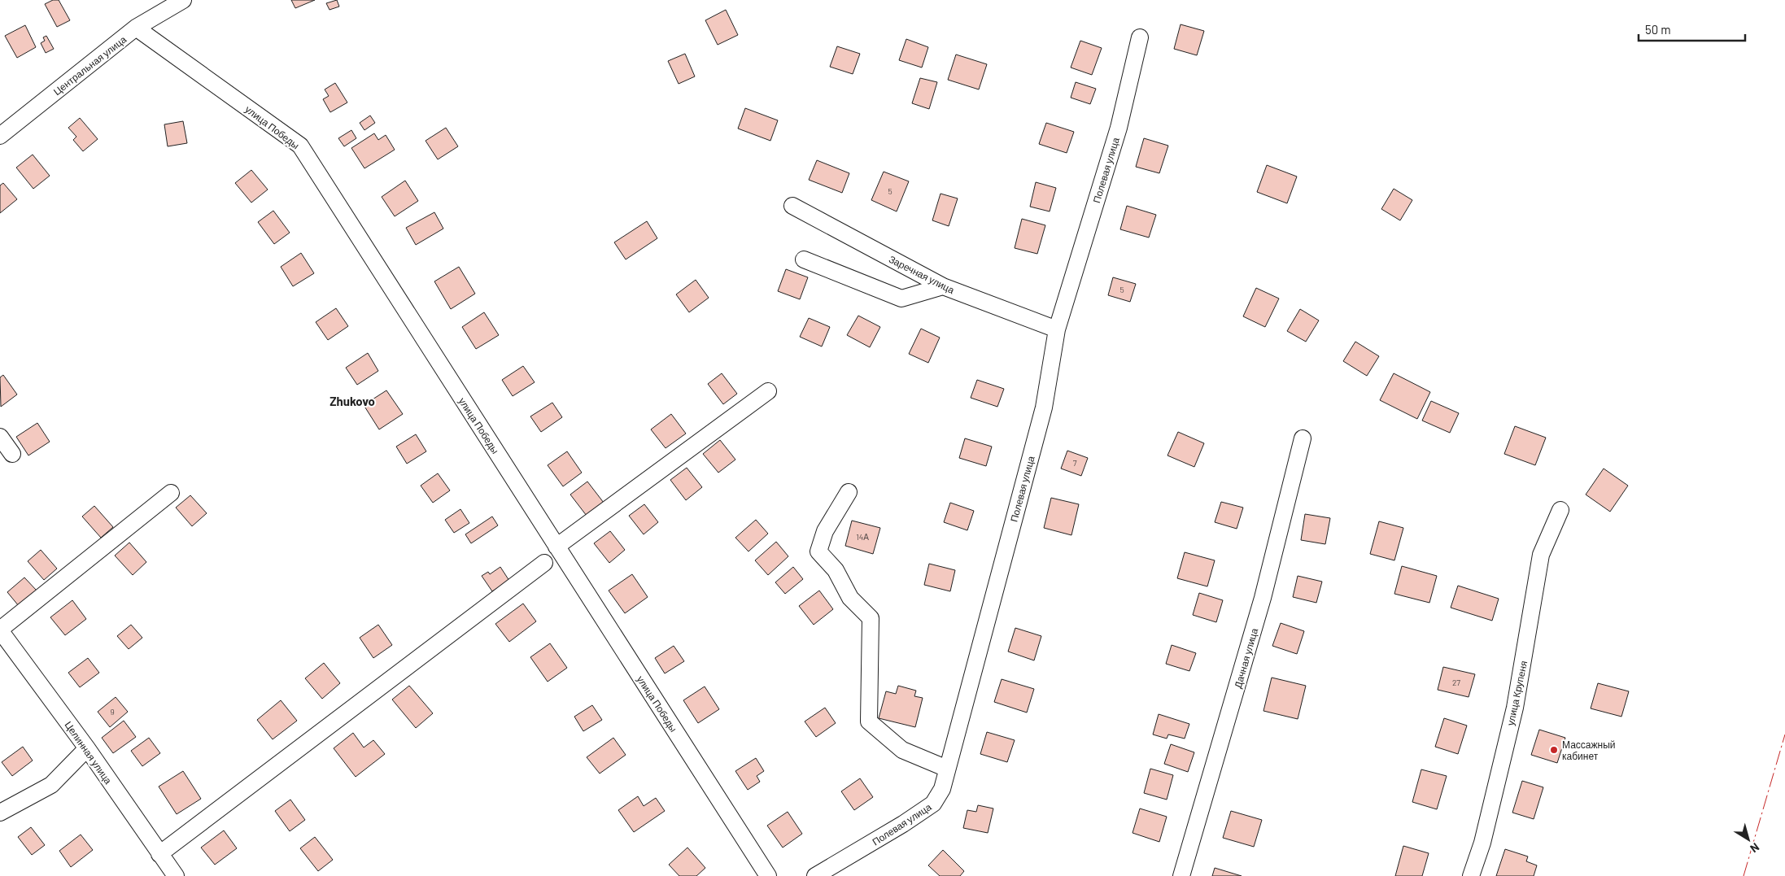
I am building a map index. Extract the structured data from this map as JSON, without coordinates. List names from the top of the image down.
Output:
{
  "streets": {
    "street": [
      "Центральная улица",
      "улица Победы",
      "Полевая улица",
      "Заречная улица",
      "Дачная улица",
      "улица Крупеня",
      "Целинная улица"
    ]
  },
  "crossings": [
    ["Центральная улица", "улица Победы"],
    ["Полевая улица", "Заречная улица"]
  ],
  "districts": ["Zhukovo"],
  "places": ["Массажный кабинет"],
  "house_numbers": [
    "5",
    "5",
    "7",
    "14А",
    "27",
    "9"
  ],
  "scale_bar": "50 m",
  "north": "bottom right"
}
